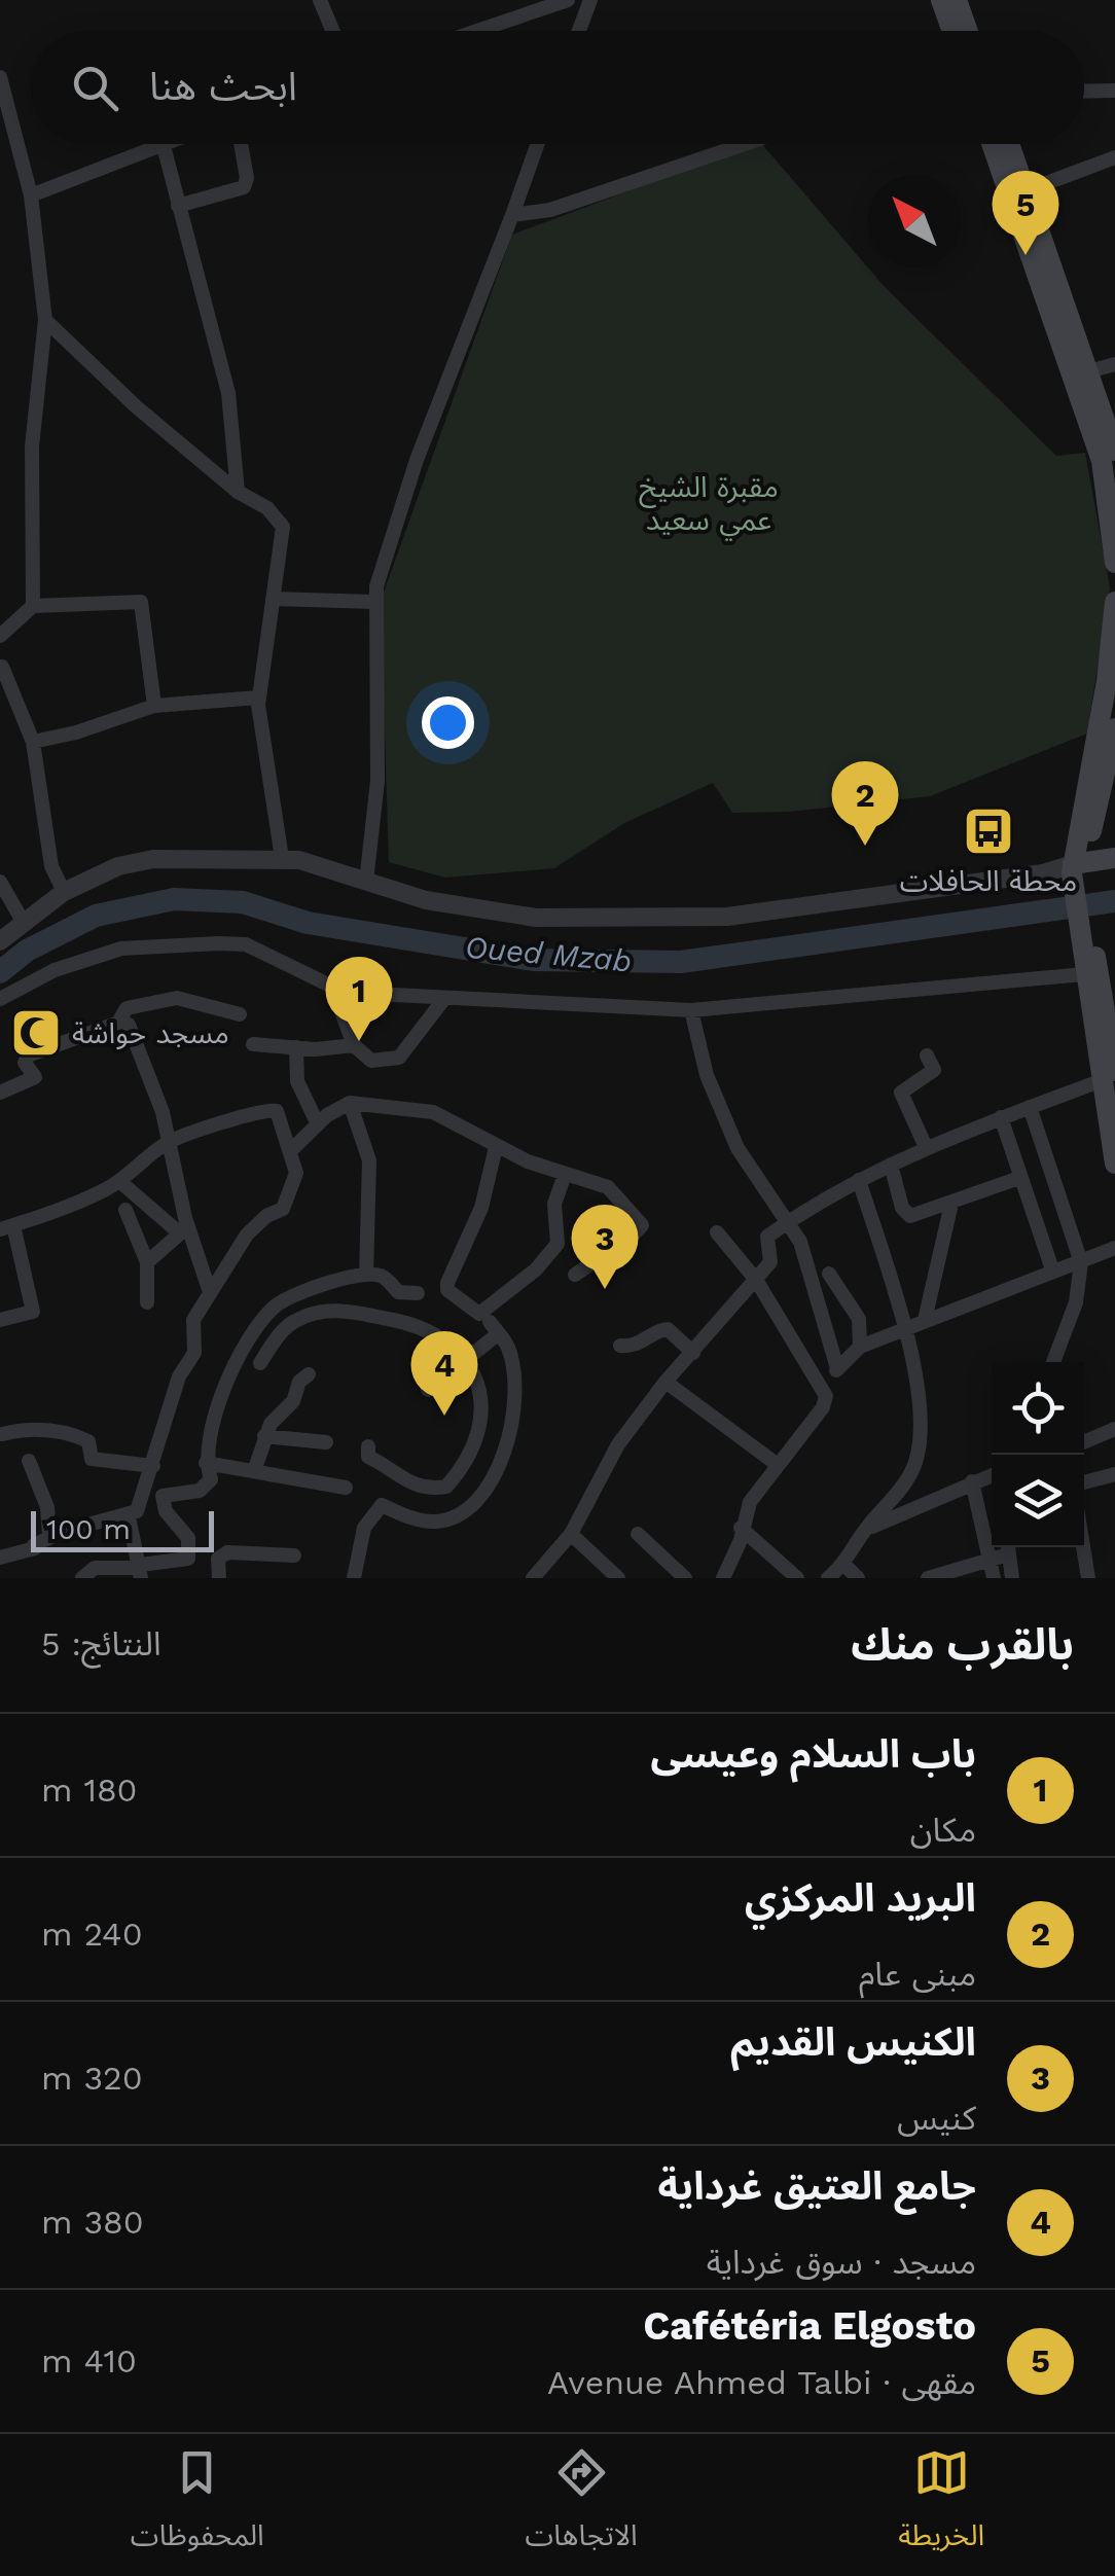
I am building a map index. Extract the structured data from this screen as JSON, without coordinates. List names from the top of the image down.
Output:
{
  "water": ["Oued Mzab"],
  "parks": ["مقبرة الشيخ عمي سعيد"],
  "places": {
    "bus stop": ["محطة الحافلات"],
    "mosque": ["مسجد حواشة"]
  },
  "scale_bar": "100 m",
  "north": "top left",
  "page": {
    "search": "ابحث هنا",
    "pins": [
      "5",
      "2",
      "1",
      "3",
      "4"
    ],
    "scale": "100 m",
    "heading": ["بالقرب منك", "النتائج: 5"],
    "list": [
      {
        "mark": "1",
        "name": "باب السلام وعيسى",
        "note": "مكان",
        "value": "180 m"
      },
      {
        "mark": "2",
        "name": "البريد المركزي",
        "note": "مبنى عام",
        "value": "240 m"
      },
      {
        "mark": "3",
        "name": "الكنيس القديم",
        "note": "كنيس",
        "value": "320 m"
      },
      {
        "mark": "4",
        "name": "جامع العتيق غرداية",
        "note": "مسجد · سوق غرداية",
        "value": "380 m"
      },
      {
        "mark": "5",
        "name": "Cafétéria Elgosto",
        "note": "مقهى · Avenue Ahmed Talbi",
        "value": "410 m"
      }
    ],
    "nav": ["الخريطة", "الاتجاهات", "المحفوظات"]
  }
}
